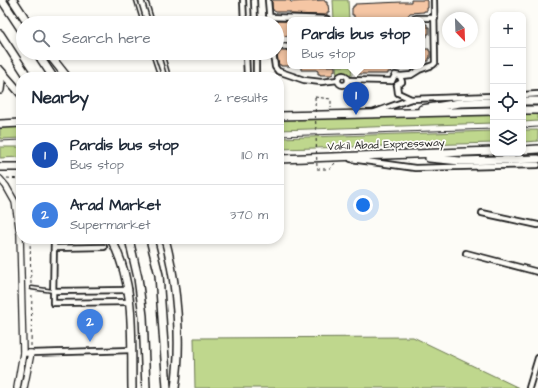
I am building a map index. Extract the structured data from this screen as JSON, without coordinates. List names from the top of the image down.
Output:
{
  "streets": {
    "main road": ["Vakil Abad Expressway"]
  },
  "north": "bottom right",
  "page": {
    "map_buttons": ["+", "−"],
    "search": "Search here",
    "popup": ["Pardis bus stop", "Bus stop"],
    "heading": ["Nearby", "2 results"],
    "pins": ["1", "2"],
    "list": [
      {
        "mark": "1",
        "name": "Pardis bus stop",
        "note": "Bus stop",
        "value": "110 m"
      },
      {
        "mark": "2",
        "name": "Arad Market",
        "note": "Supermarket",
        "value": "370 m"
      }
    ]
  }
}
